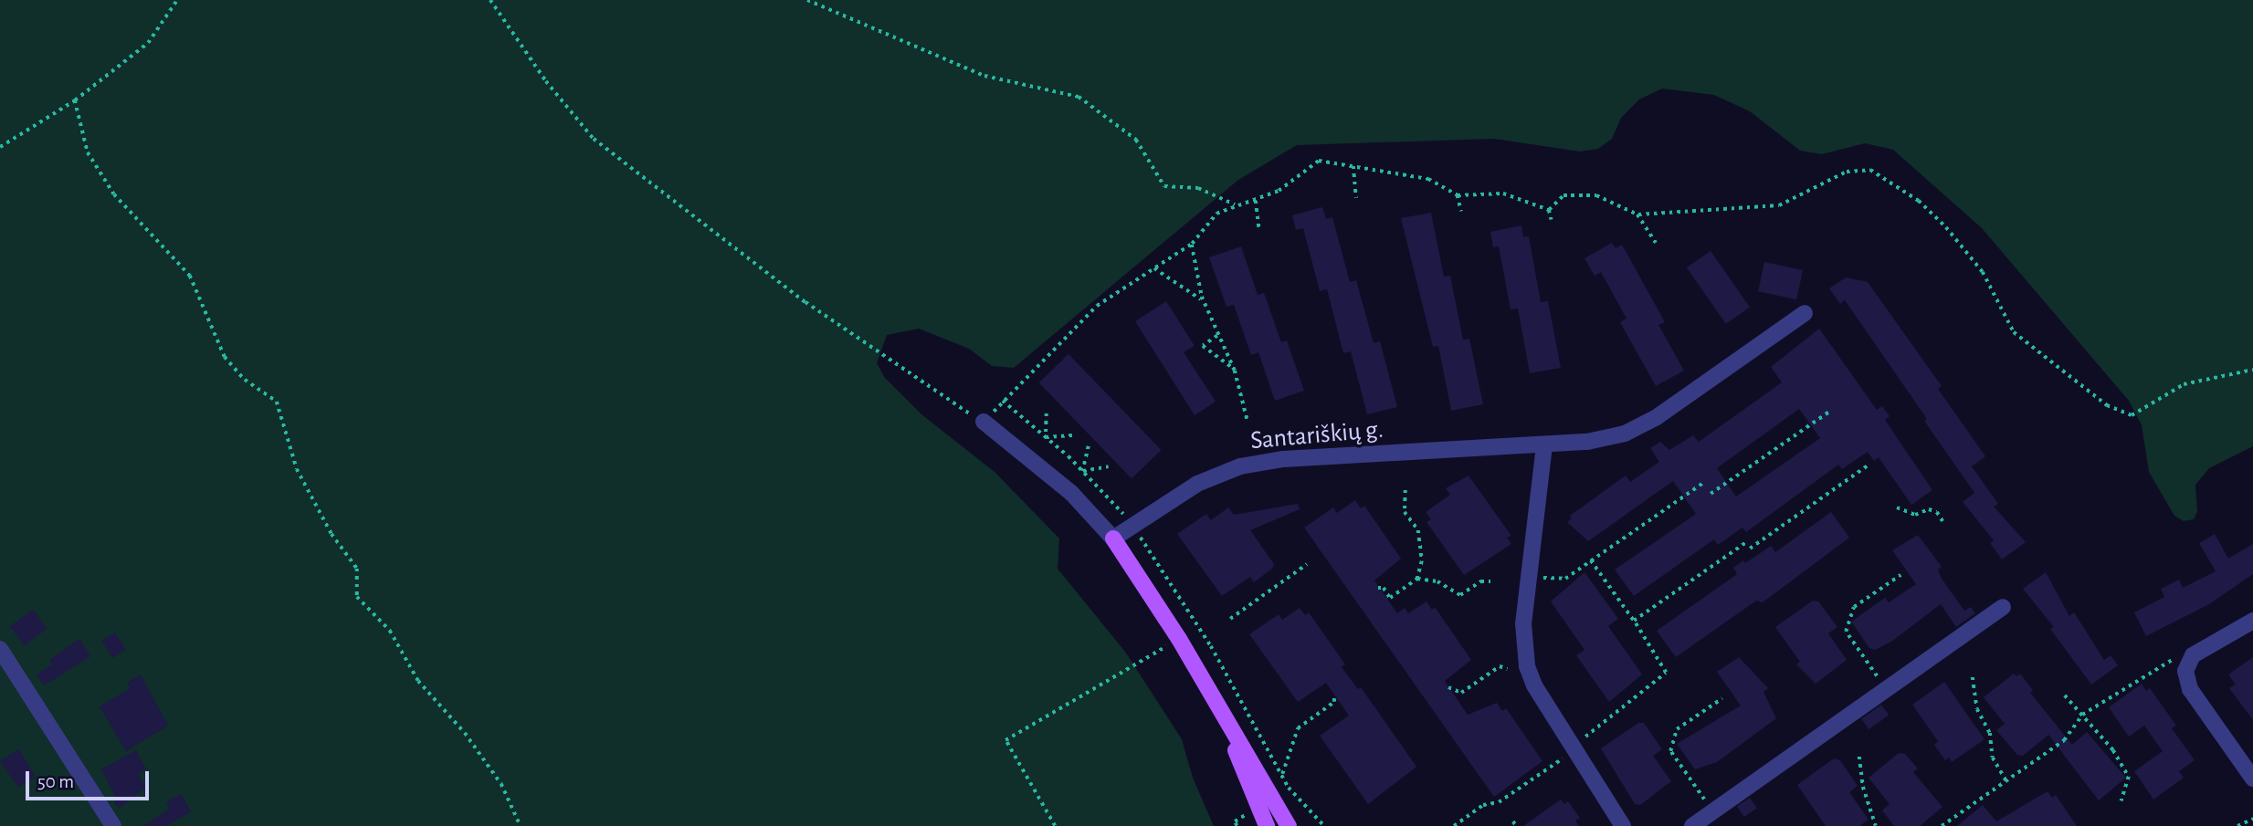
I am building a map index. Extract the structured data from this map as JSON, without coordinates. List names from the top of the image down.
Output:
{
  "streets": {
    "street": ["Santariškių g."]
  },
  "scale_bar": "50 m"
}
